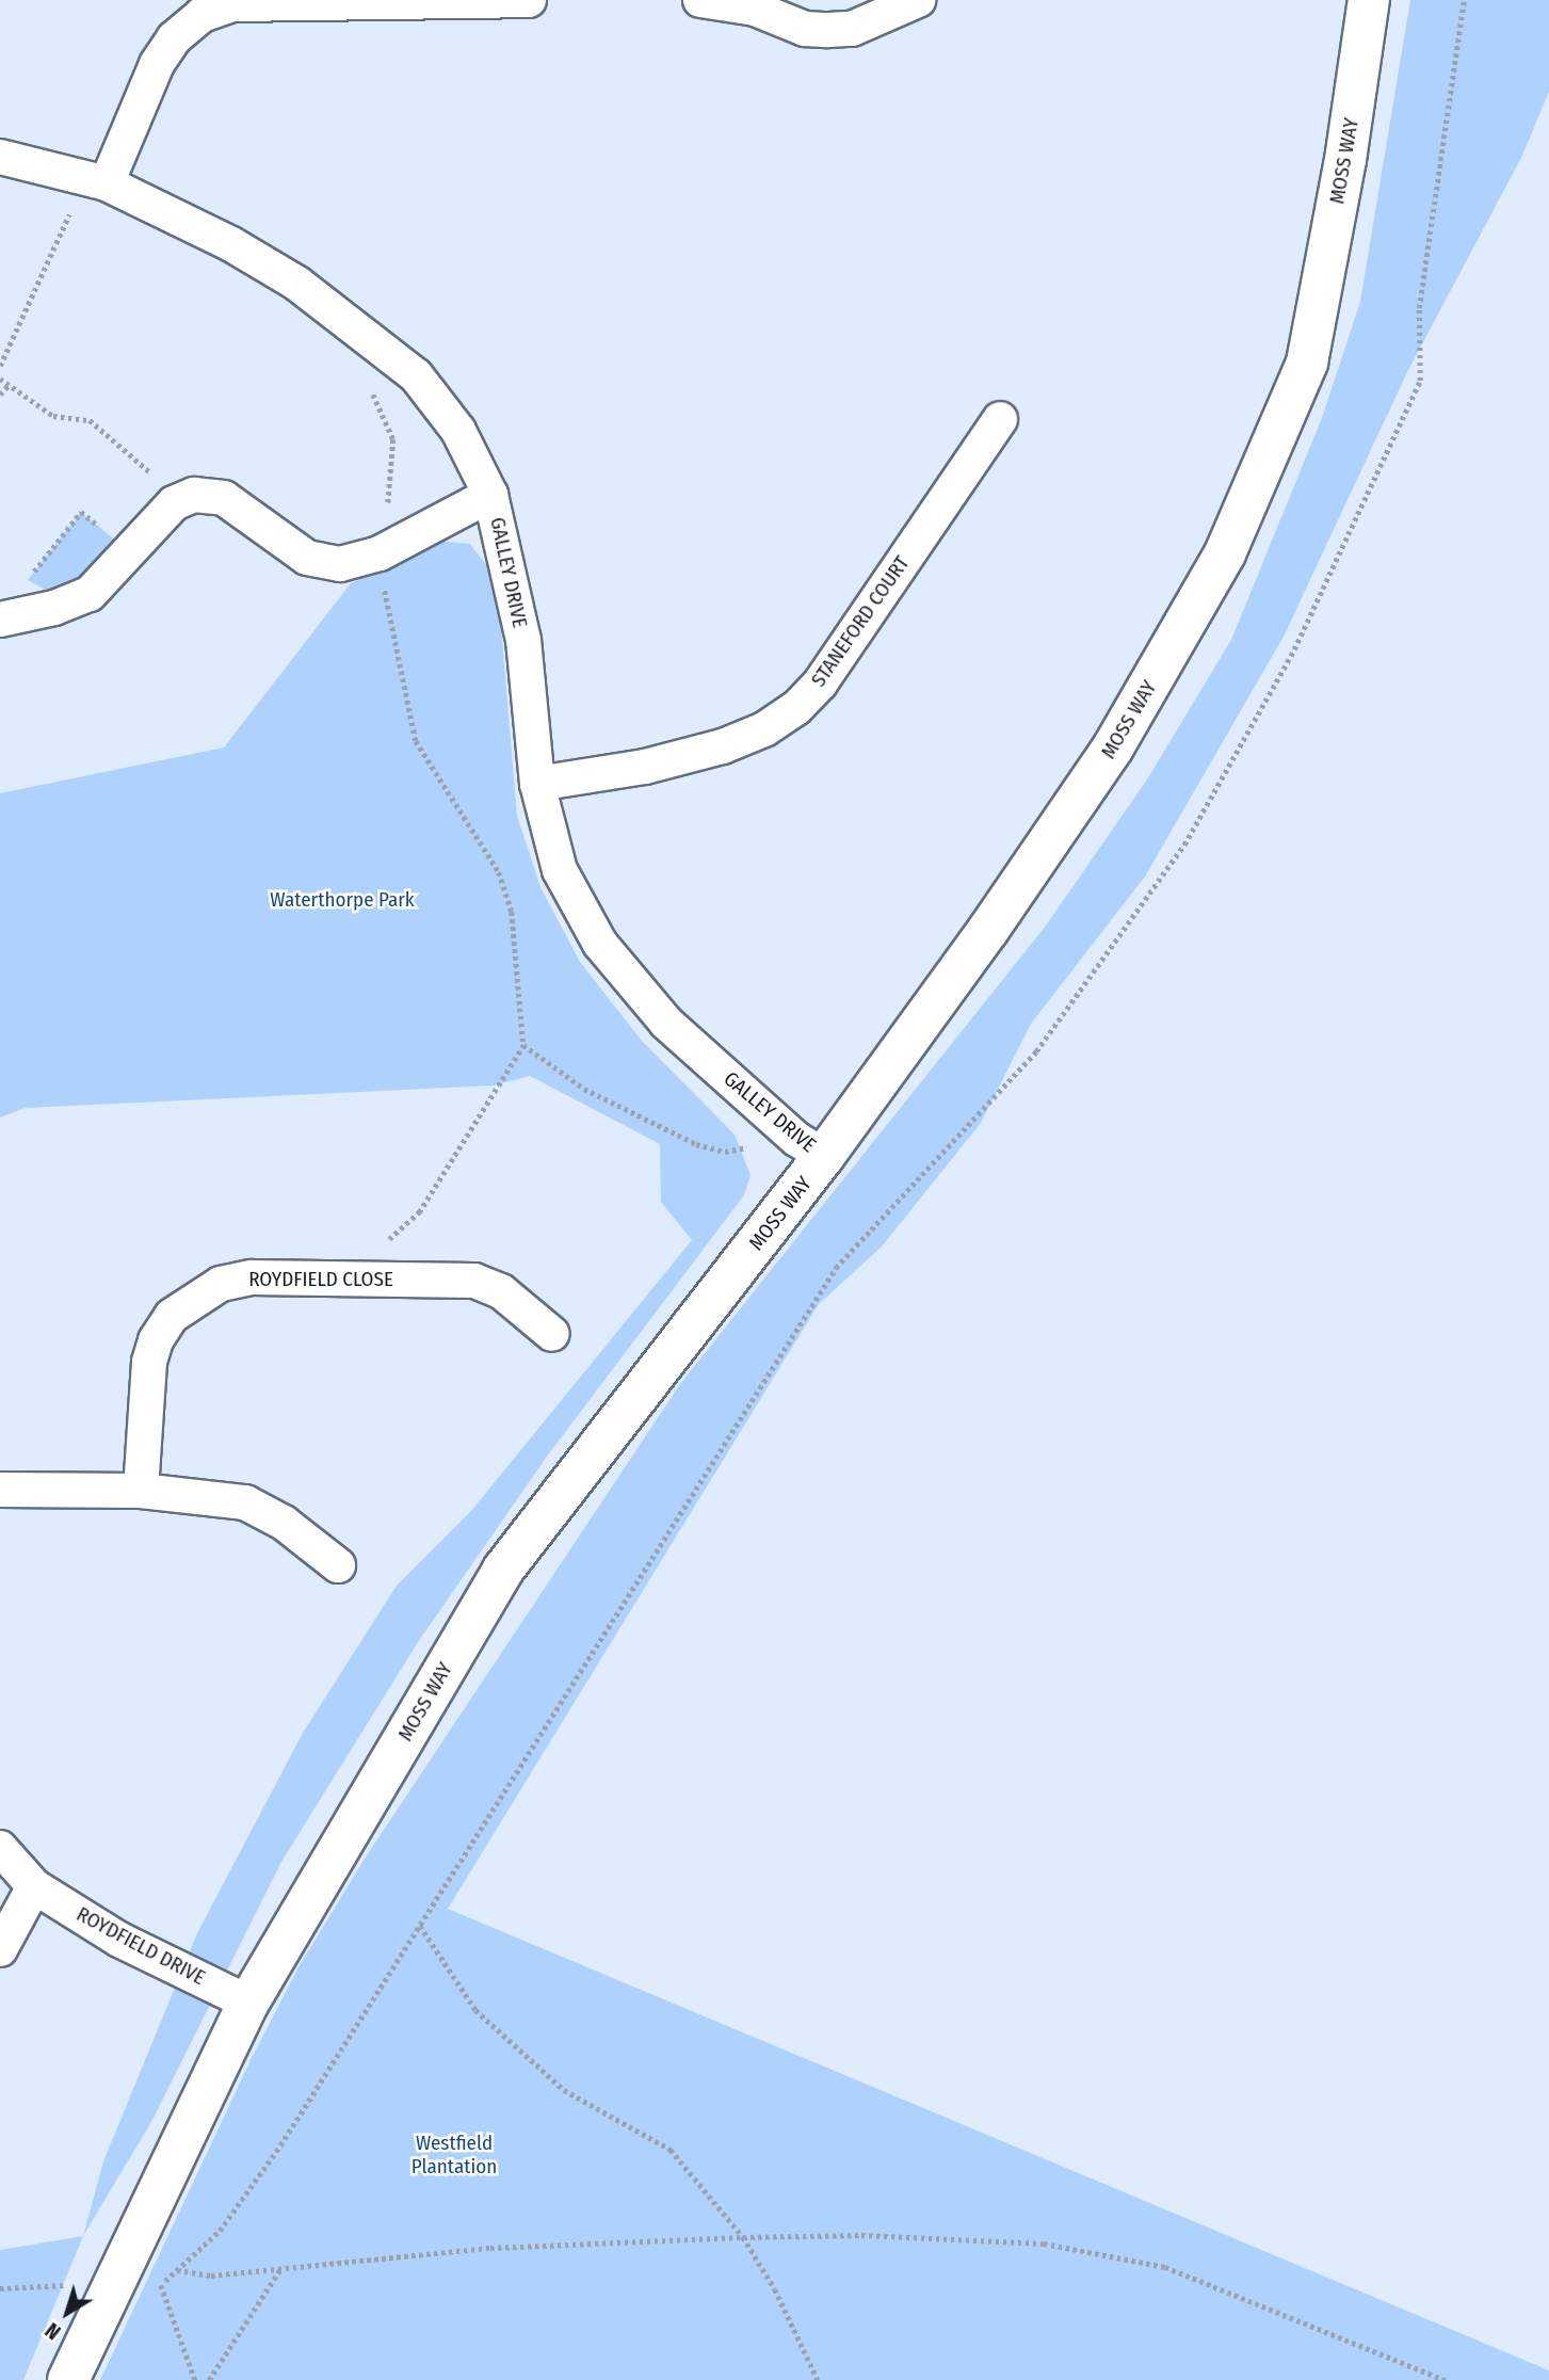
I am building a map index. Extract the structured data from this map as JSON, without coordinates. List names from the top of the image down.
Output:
{
  "streets": {
    "street": [
      "MOSS WAY",
      "GALLEY DRIVE",
      "STANEFORD COURT",
      "ROYDFIELD CLOSE",
      "ROYDFIELD DRIVE"
    ]
  },
  "crossings": [
    ["MOSS WAY", "GALLEY DRIVE"],
    ["MOSS WAY", "ROYDFIELD DRIVE"],
    ["GALLEY DRIVE", "STANEFORD COURT"]
  ],
  "parks": ["Waterthorpe Park", "Westfield Plantation"],
  "north": "bottom left"
}
